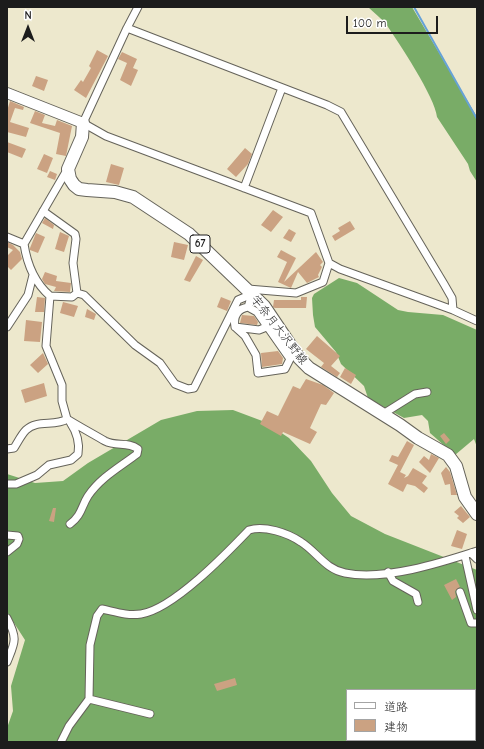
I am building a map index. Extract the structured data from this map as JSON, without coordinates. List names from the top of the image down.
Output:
{
  "streets": {
    "main road": ["67", "宇奈月大沢野線"]
  },
  "legend": ["道路", "建物"],
  "scale_bar": "100 m",
  "north": "top"
}
